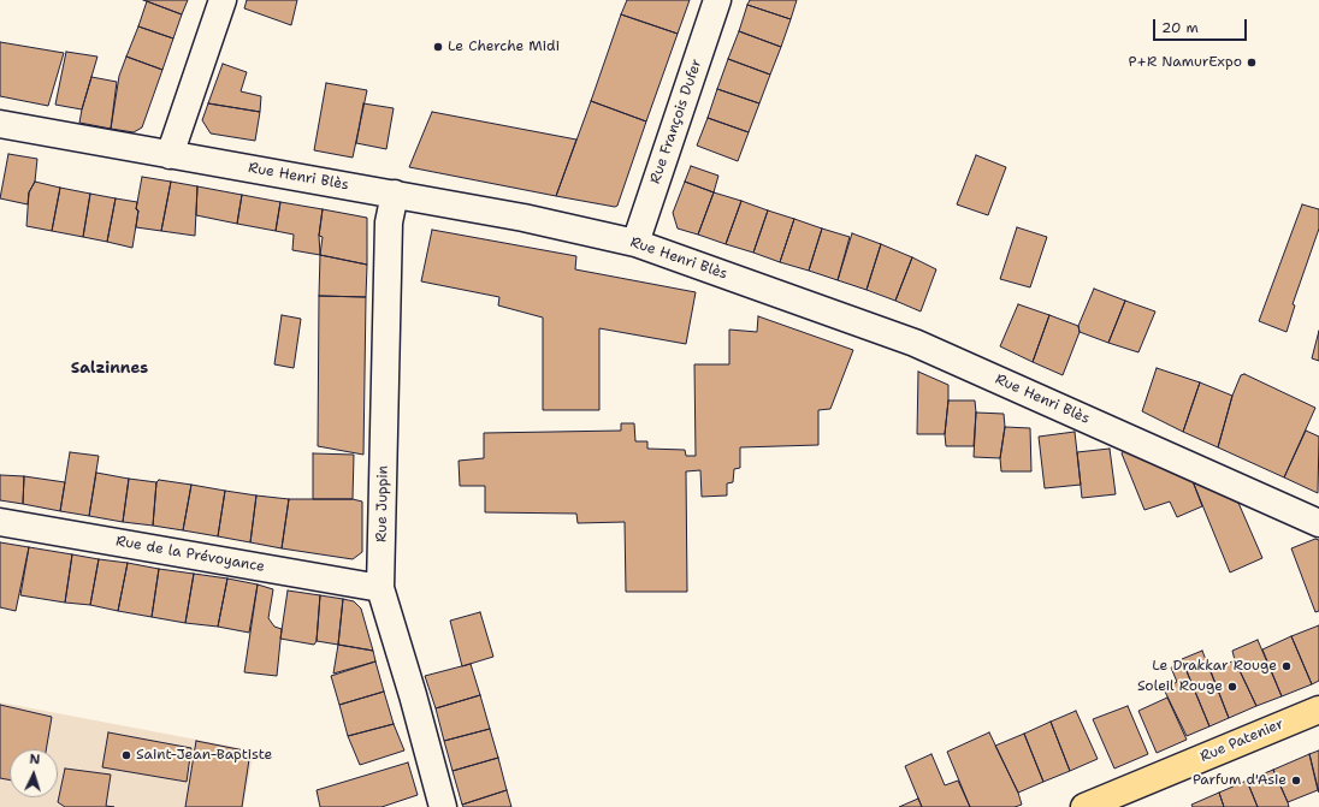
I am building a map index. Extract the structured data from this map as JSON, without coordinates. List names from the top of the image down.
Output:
{
  "streets": {
    "main road": ["Rue Patenier"],
    "street": [
      "Rue François Dufer",
      "Rue Henri Blès",
      "Rue Juppin",
      "Rue de la Prévoyance"
    ]
  },
  "crossings": [
    ["Rue François Dufer", "Rue Henri Blès"],
    ["Rue Henri Blès", "Rue Juppin"],
    ["Rue Juppin", "Rue de la Prévoyance"]
  ],
  "districts": ["Salzinnes"],
  "places": [
    "Le Cherche Midi",
    "P+R NamurExpo",
    "Le Drakkar Rouge",
    "Soleil Rouge",
    "Saint-Jean-Baptiste",
    "Parfum d'Asie"
  ],
  "scale_bar": "20 m",
  "north": "top"
}
